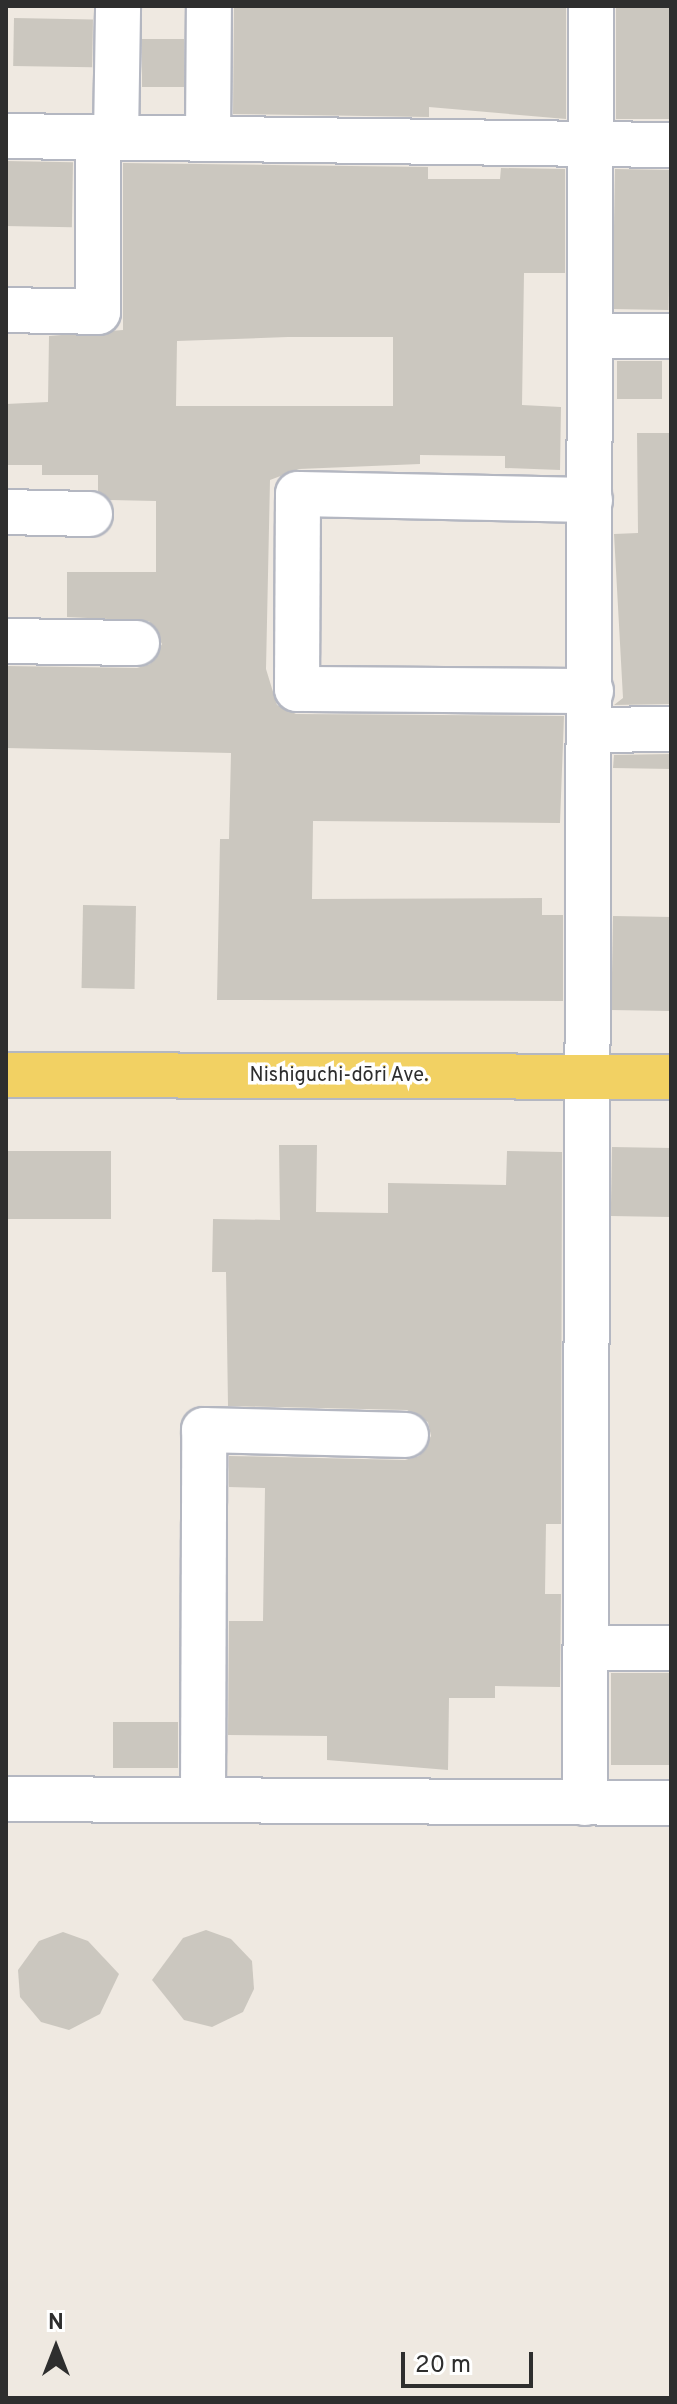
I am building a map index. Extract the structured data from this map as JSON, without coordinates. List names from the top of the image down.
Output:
{
  "streets": {
    "main road": ["Nishiguchi-dōri Ave."]
  },
  "scale_bar": "20 m",
  "north": "top"
}
